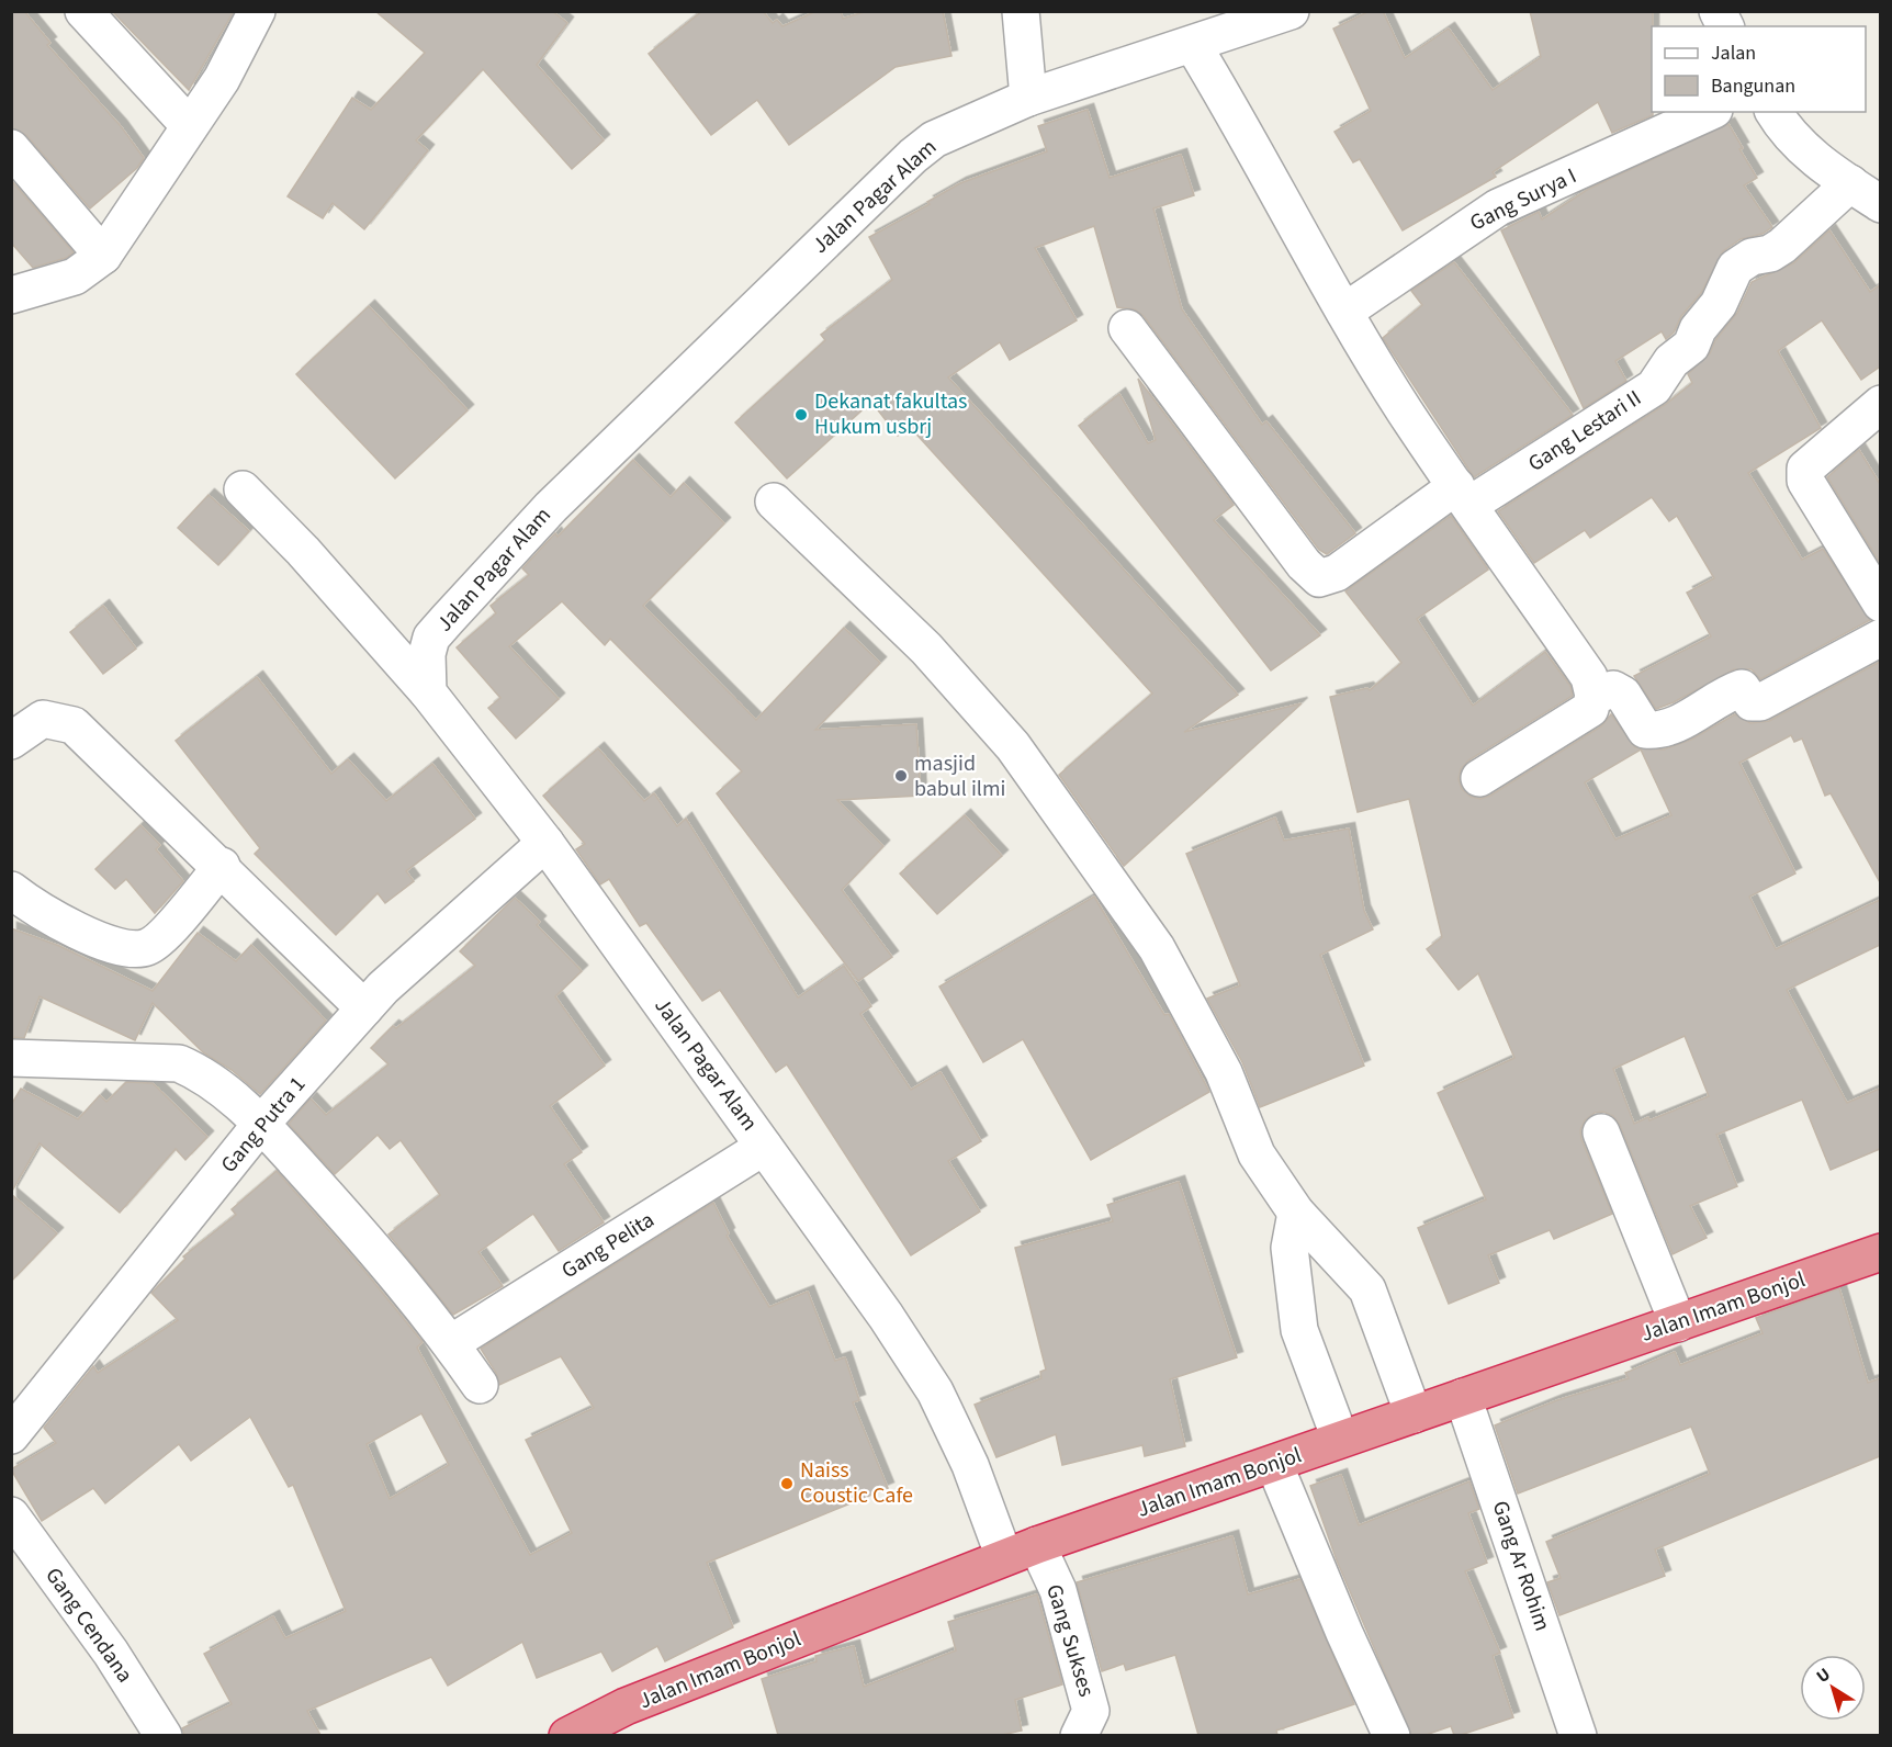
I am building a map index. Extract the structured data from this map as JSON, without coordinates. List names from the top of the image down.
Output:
{
  "streets": {
    "highway": ["Jalan Imam Bonjol"],
    "street": [
      "Jalan Pagar Alam",
      "Gang Surya I",
      "Gang Lestari II",
      "Gang Putra 1",
      "Gang Pelita",
      "Gang Ar Rohim",
      "Gang Cendana",
      "Gang Sukses"
    ]
  },
  "crossings": [
    ["Jalan Pagar Alam", "Gang Putra 1"],
    ["Jalan Pagar Alam", "Gang Pelita"],
    ["Jalan Pagar Alam", "Jalan Imam Bonjol"],
    ["Jalan Pagar Alam", "Gang Sukses"],
    ["Jalan Imam Bonjol", "Gang Ar Rohim"],
    ["Jalan Imam Bonjol", "Gang Sukses"]
  ],
  "places": ["Dekanat fakultas Hukum usbrj", "masjid babul ilmi", "Naiss Coustic Cafe"],
  "legend": ["Jalan", "Bangunan"],
  "north": "top left"
}
